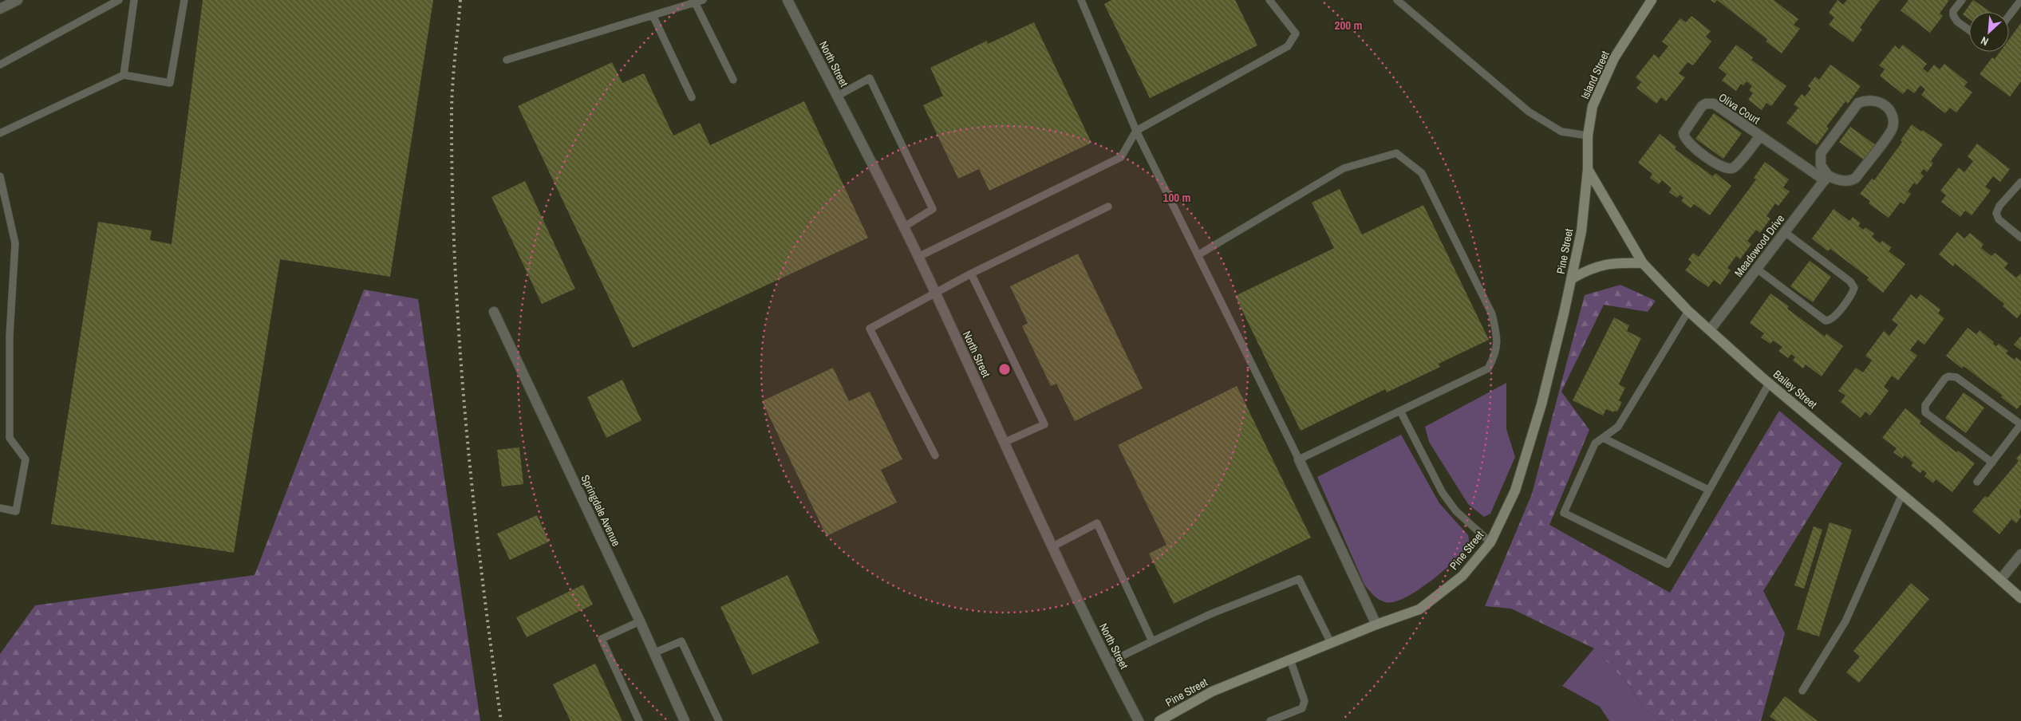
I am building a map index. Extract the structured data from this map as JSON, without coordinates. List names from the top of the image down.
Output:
{
  "streets": {
    "street": [
      "North Street",
      "Island Street",
      "Oliva Court",
      "Meadowood Drive",
      "Pine Street",
      "Bailey Street",
      "Springdale Avenue"
    ]
  },
  "crossings": [
    ["Island Street", "Pine Street"],
    ["Island Street", "Bailey Street"],
    ["Oliva Court", "Meadowood Drive"],
    ["Meadowood Drive", "Bailey Street"],
    ["Pine Street", "Bailey Street"]
  ],
  "north": "bottom left",
  "rings": ["200 m", "100 m"]
}
